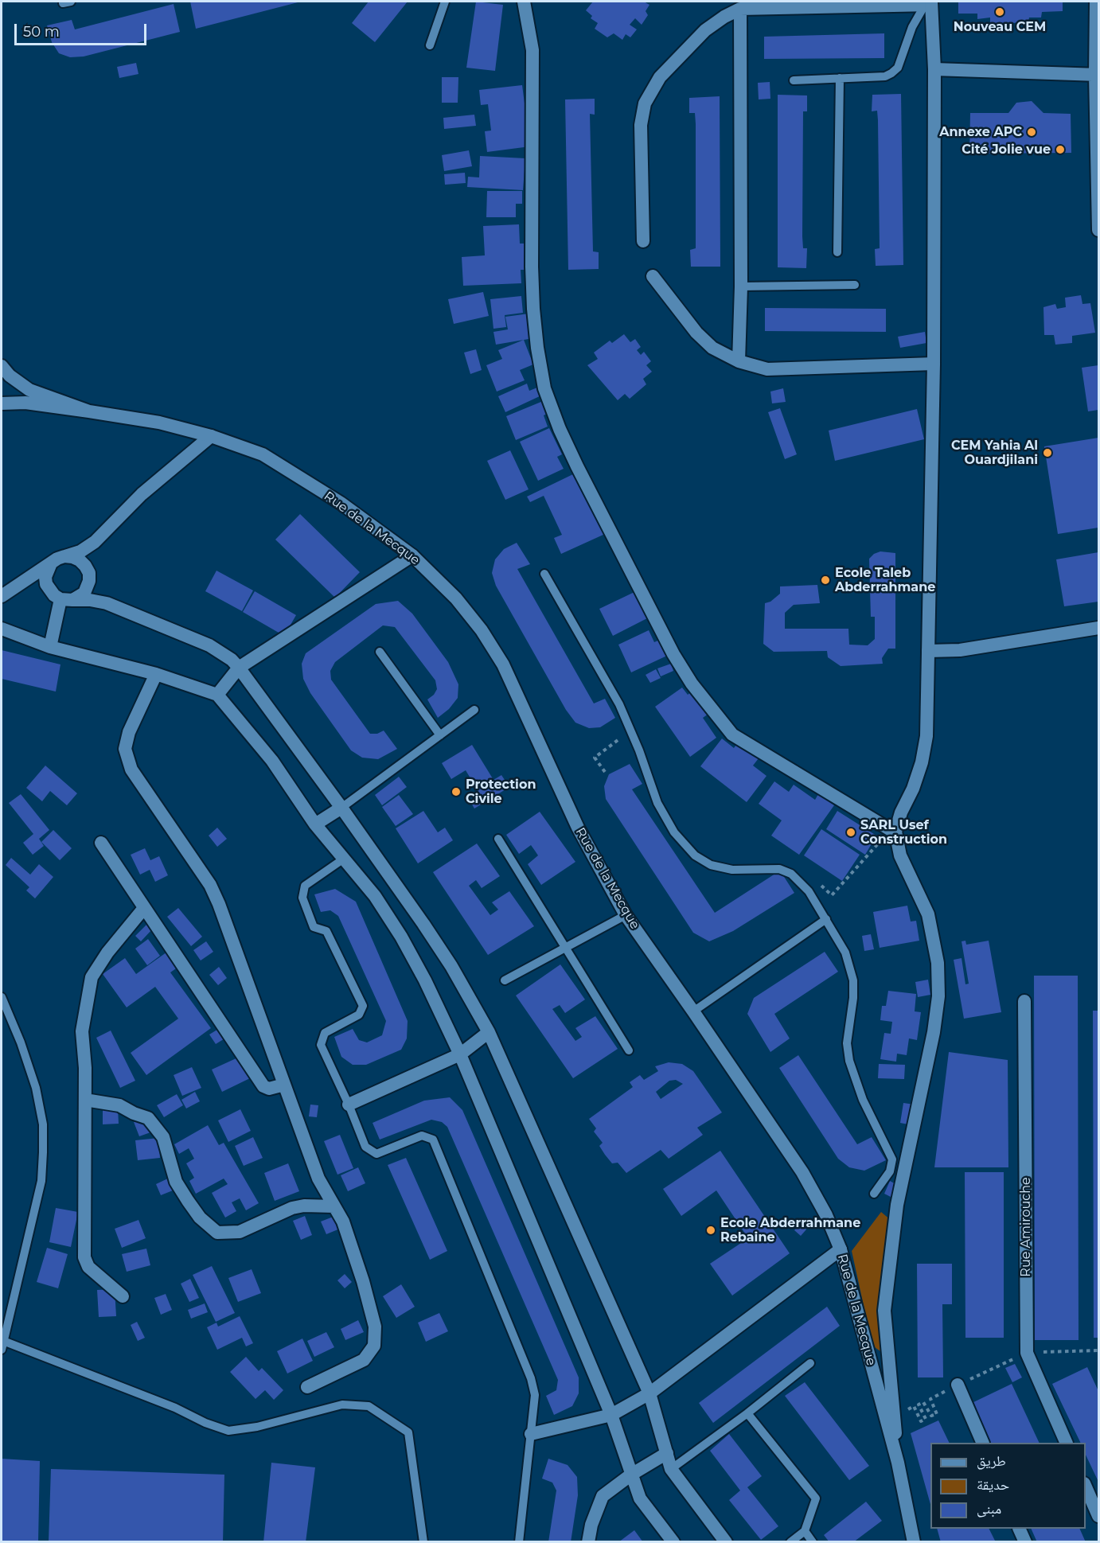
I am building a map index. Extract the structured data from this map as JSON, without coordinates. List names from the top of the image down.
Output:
{
  "streets": {
    "street": ["Rue de la Mecque", "Rue Amirouche"]
  },
  "places": [
    "Nouveau CEM",
    "Annexe APC",
    "Cité Jolie vue",
    "CEM Yahia Al Ouardjilani",
    "Ecole Taleb Abderrahmane",
    "Protection Civile",
    "SARL Usef Construction",
    "Ecole Abderrahmane Rebaine"
  ],
  "legend": ["طريق", "حديقة", "مبنى"],
  "scale_bar": "50 m"
}
